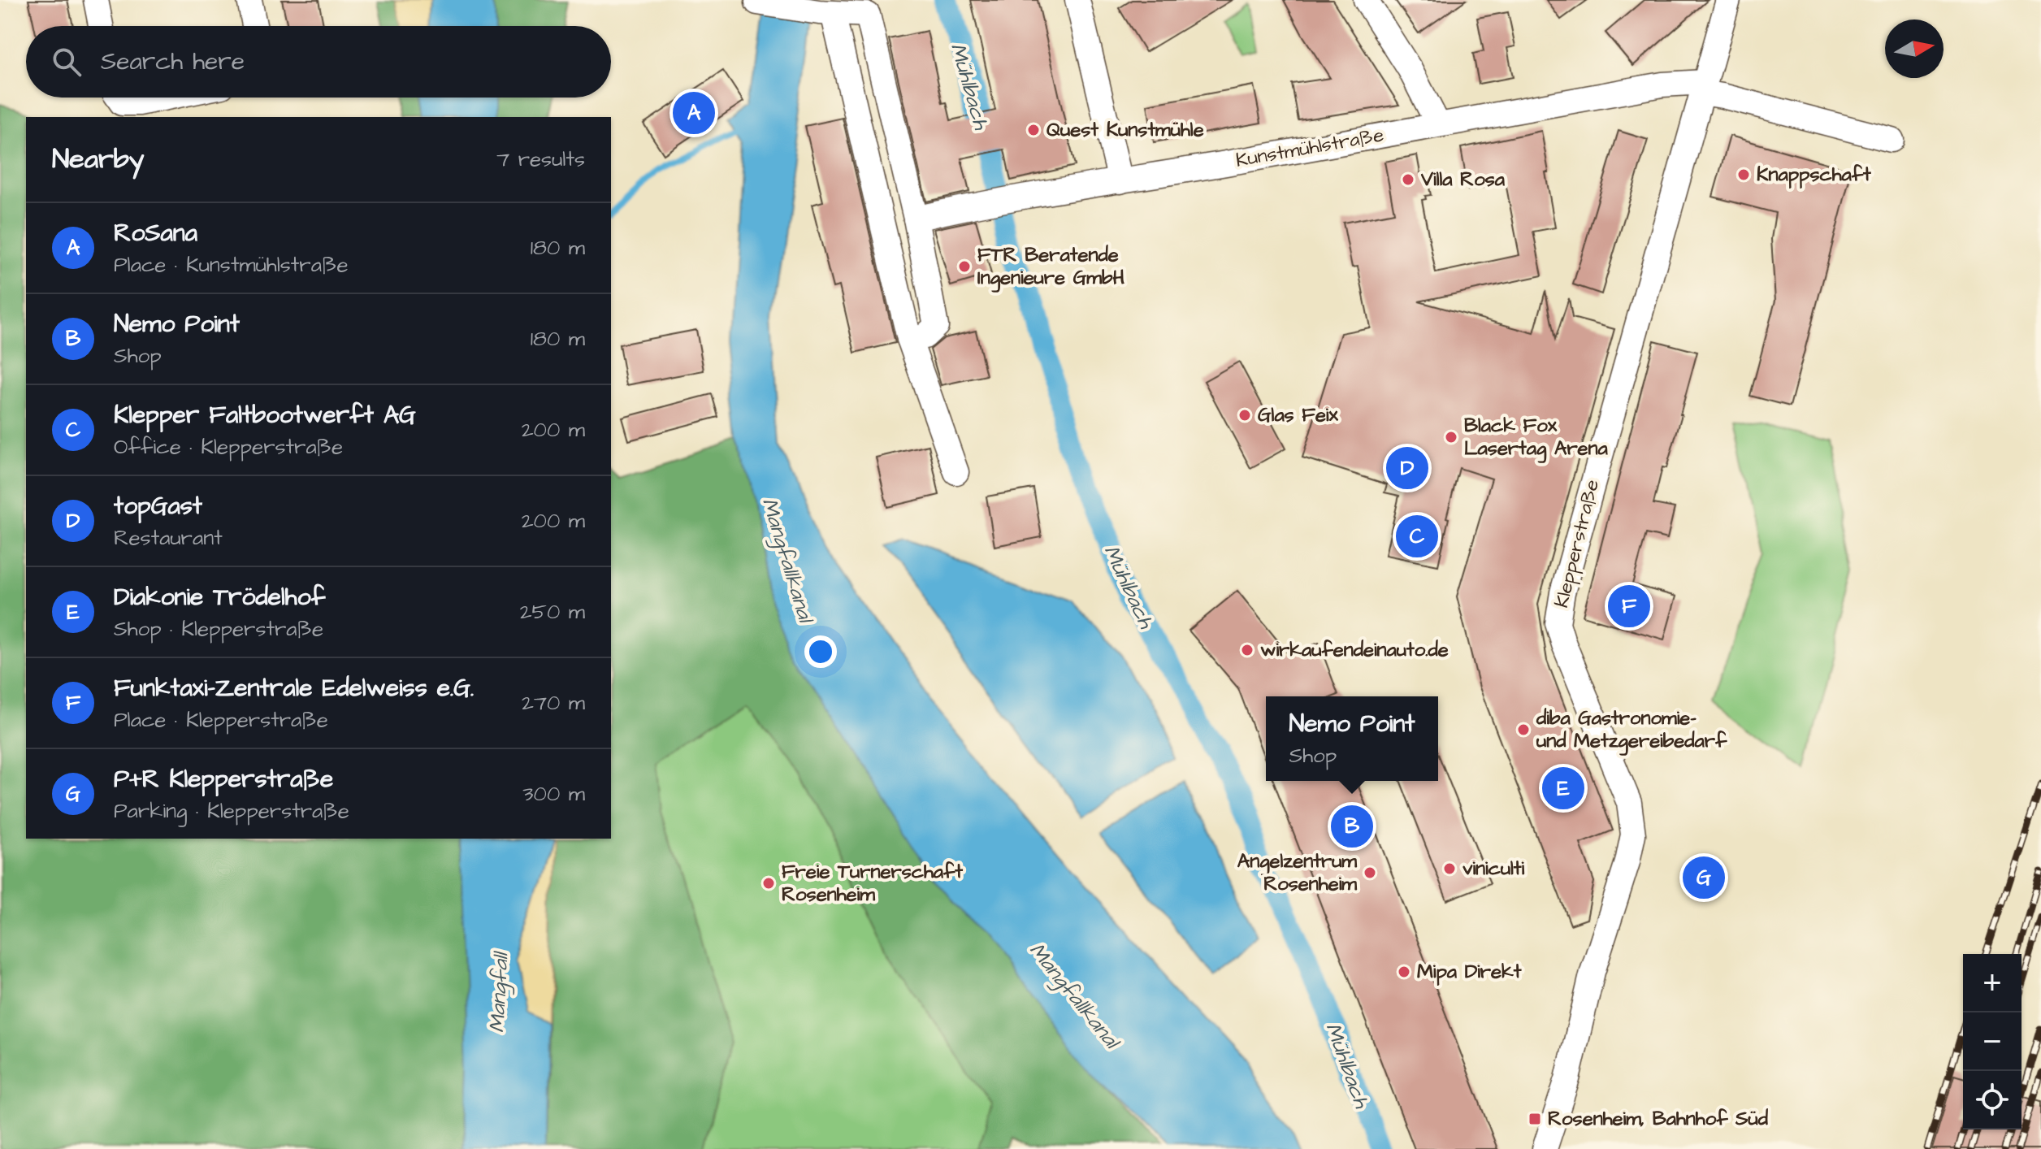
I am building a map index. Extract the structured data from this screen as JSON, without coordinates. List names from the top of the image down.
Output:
{
  "streets": {
    "street": ["Kunstmühlstraße", "Klepperstraße"]
  },
  "crossings": [
    ["Kunstmühlstraße", "Klepperstraße"]
  ],
  "water": ["Mühlbach", "Mangfallkanal", "Mangfall"],
  "places": {
    "other": [
      "Quest Kunstmühle",
      "Knappschaft",
      "Villa Rosa",
      "FTR Beratende Ingenieure GmbH",
      "Glas Feix",
      "Black Fox Lasertag Arena",
      "wirkaufendeinauto.de",
      "diba Gastronomie- und Metzgereibedarf",
      "viniculti",
      "Angelzentrum Rosenheim",
      "Freie Turnerschaft Rosenheim",
      "Mipa Direkt"
    ],
    "transit": ["Rosenheim, Bahnhof Süd"]
  },
  "north": "right",
  "page": {
    "search": "Search here",
    "pins": [
      "A",
      "D",
      "C",
      "F",
      "E",
      "B",
      "G"
    ],
    "heading": ["Nearby", "7 results"],
    "list": [
      {
        "mark": "A",
        "name": "RoSana",
        "note": "Place · Kunstmühlstraße",
        "value": "180 m"
      },
      {
        "mark": "B",
        "name": "Nemo Point",
        "note": "Shop",
        "value": "180 m"
      },
      {
        "mark": "C",
        "name": "Klepper Faltbootwerft AG",
        "note": "Office · Klepperstraße",
        "value": "200 m"
      },
      {
        "mark": "D",
        "name": "topGast",
        "note": "Restaurant",
        "value": "200 m"
      },
      {
        "mark": "E",
        "name": "Diakonie Trödelhof",
        "note": "Shop · Klepperstraße",
        "value": "250 m"
      },
      {
        "mark": "F",
        "name": "Funktaxi-Zentrale Edelweiss e.G.",
        "note": "Place · Klepperstraße",
        "value": "270 m"
      },
      {
        "mark": "G",
        "name": "P+R Klepperstraße",
        "note": "Parking · Klepperstraße",
        "value": "300 m"
      }
    ],
    "popup": ["Nemo Point", "Shop"],
    "map_buttons": ["+", "−"]
  }
}
